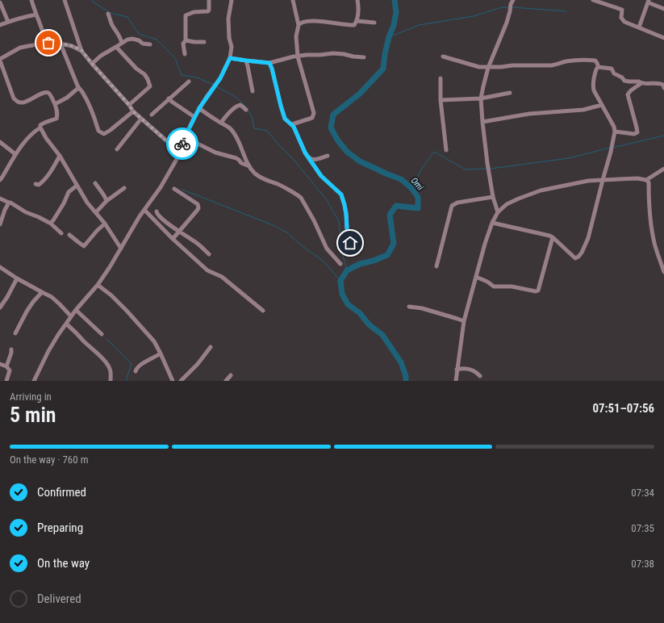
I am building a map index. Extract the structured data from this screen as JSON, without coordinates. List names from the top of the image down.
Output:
{
  "water": ["Omi"],
  "page": {
    "heading": ["5 min", "Arriving in", "07:51–07:56"],
    "bar": "On the way · 760 m",
    "list": [
      ["Confirmed", "07:34"],
      ["Preparing", "07:35"],
      ["On the way", "07:38"],
      "Delivered"
    ]
  }
}
